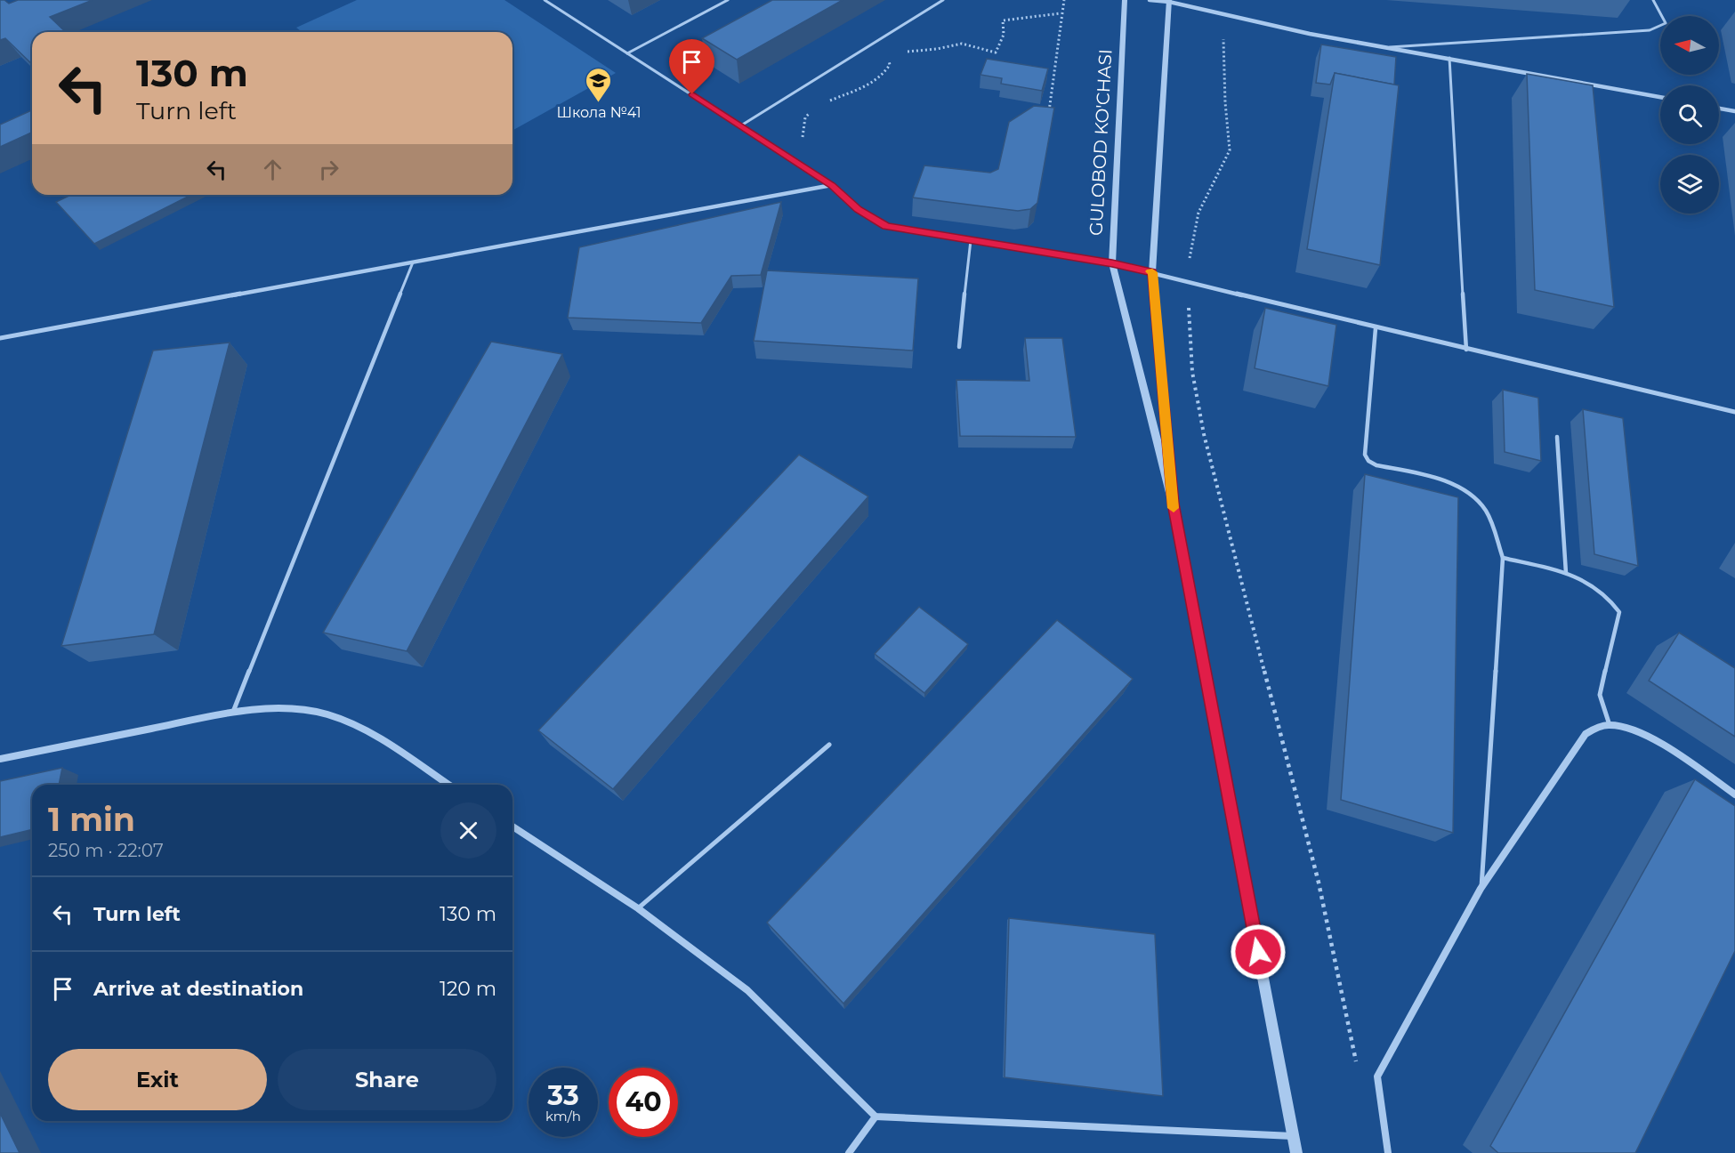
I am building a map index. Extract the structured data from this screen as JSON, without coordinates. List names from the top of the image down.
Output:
{
  "streets": {
    "street": ["GULOBOD KO'CHASI"]
  },
  "places": {
    "school or university": ["Школа №41"]
  },
  "north": "left",
  "page": {
    "turn": ["130 m", "Turn left"],
    "heading": ["1 min", "250 m · 22:07"],
    "list": [
      {
        "name": "Turn left",
        "value": "130 m"
      },
      {
        "name": "Arrive at destination",
        "value": "120 m"
      }
    ],
    "buttons": ["Exit", "Share"],
    "speed": "33 km/h",
    "limit": "40"
  }
}
